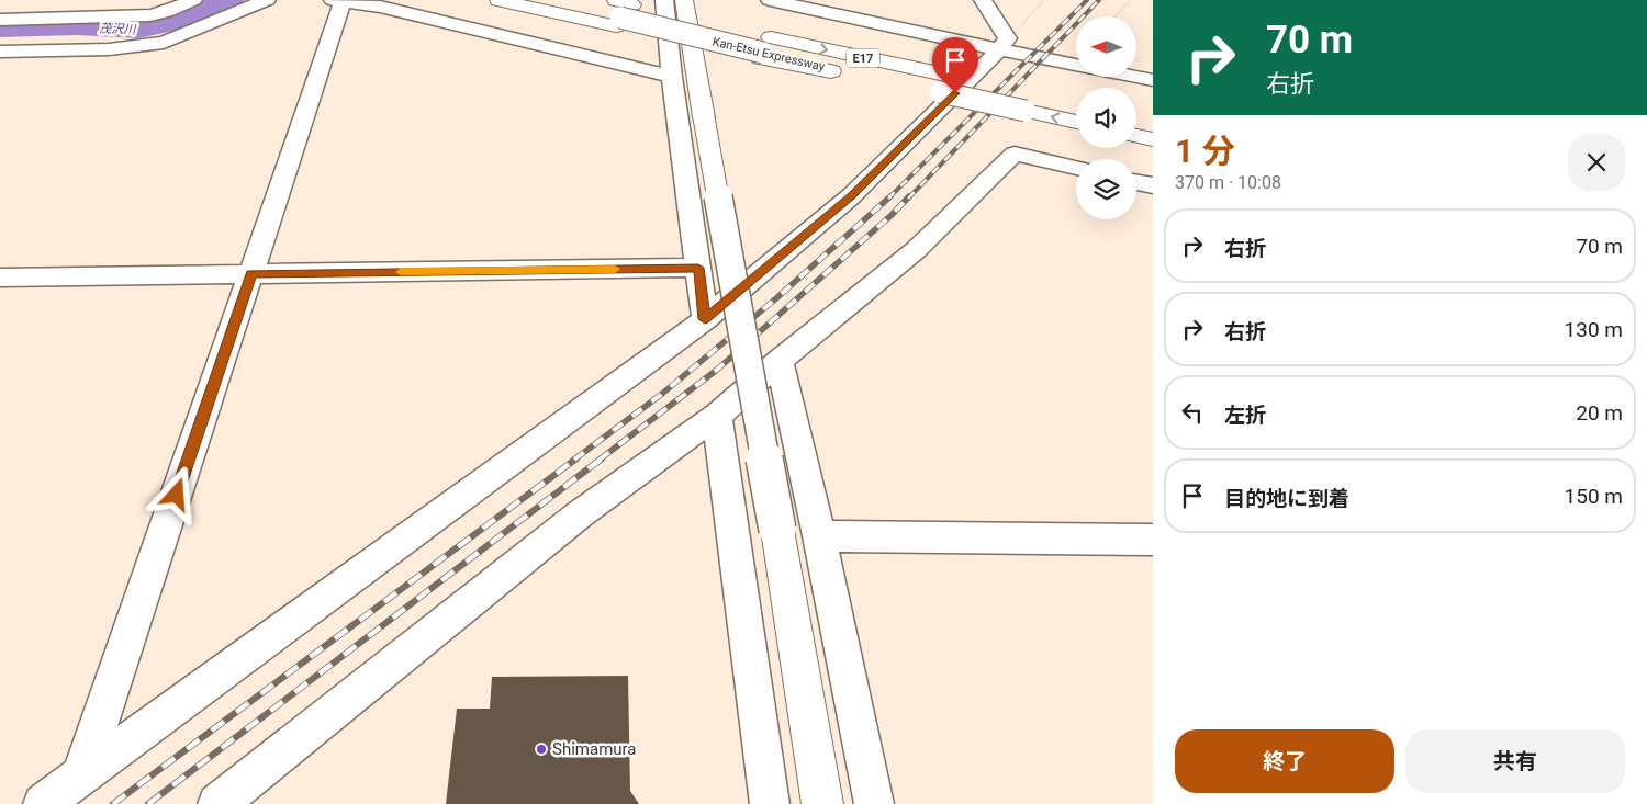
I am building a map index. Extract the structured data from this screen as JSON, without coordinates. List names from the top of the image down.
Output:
{
  "streets": {
    "main road": ["Kan-Etsu Expressway", "E17"]
  },
  "water": ["茂沢川"],
  "places": ["Shimamura"],
  "north": "left",
  "page": {
    "turn": ["70 m", "右折"],
    "heading": ["1 分", "370 m · 10:08"],
    "list": [
      {
        "name": "右折",
        "value": "70 m"
      },
      {
        "name": "右折",
        "value": "130 m"
      },
      {
        "name": "左折",
        "value": "20 m"
      },
      {
        "name": "目的地に到着",
        "value": "150 m"
      }
    ],
    "buttons": ["終了", "共有"]
  }
}
